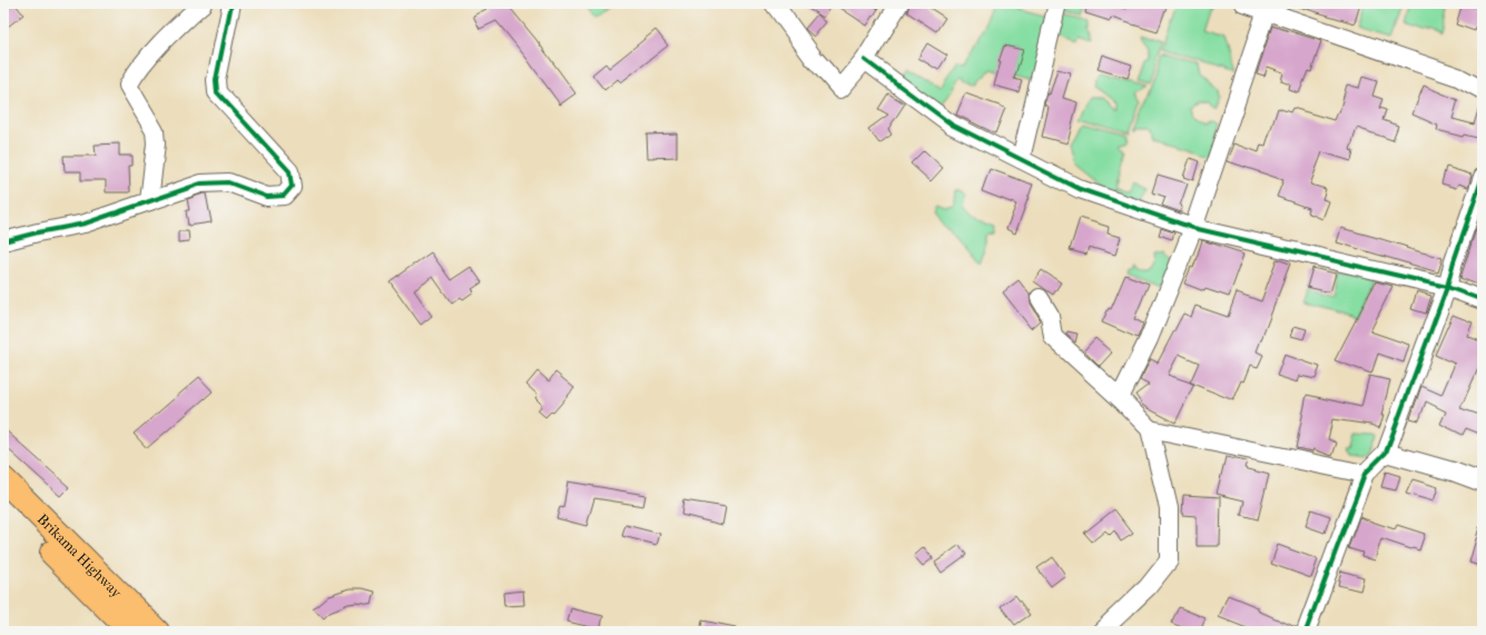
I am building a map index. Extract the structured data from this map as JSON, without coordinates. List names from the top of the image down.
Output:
{
  "streets": {
    "highway": ["Brikama Highway"]
  }
}
